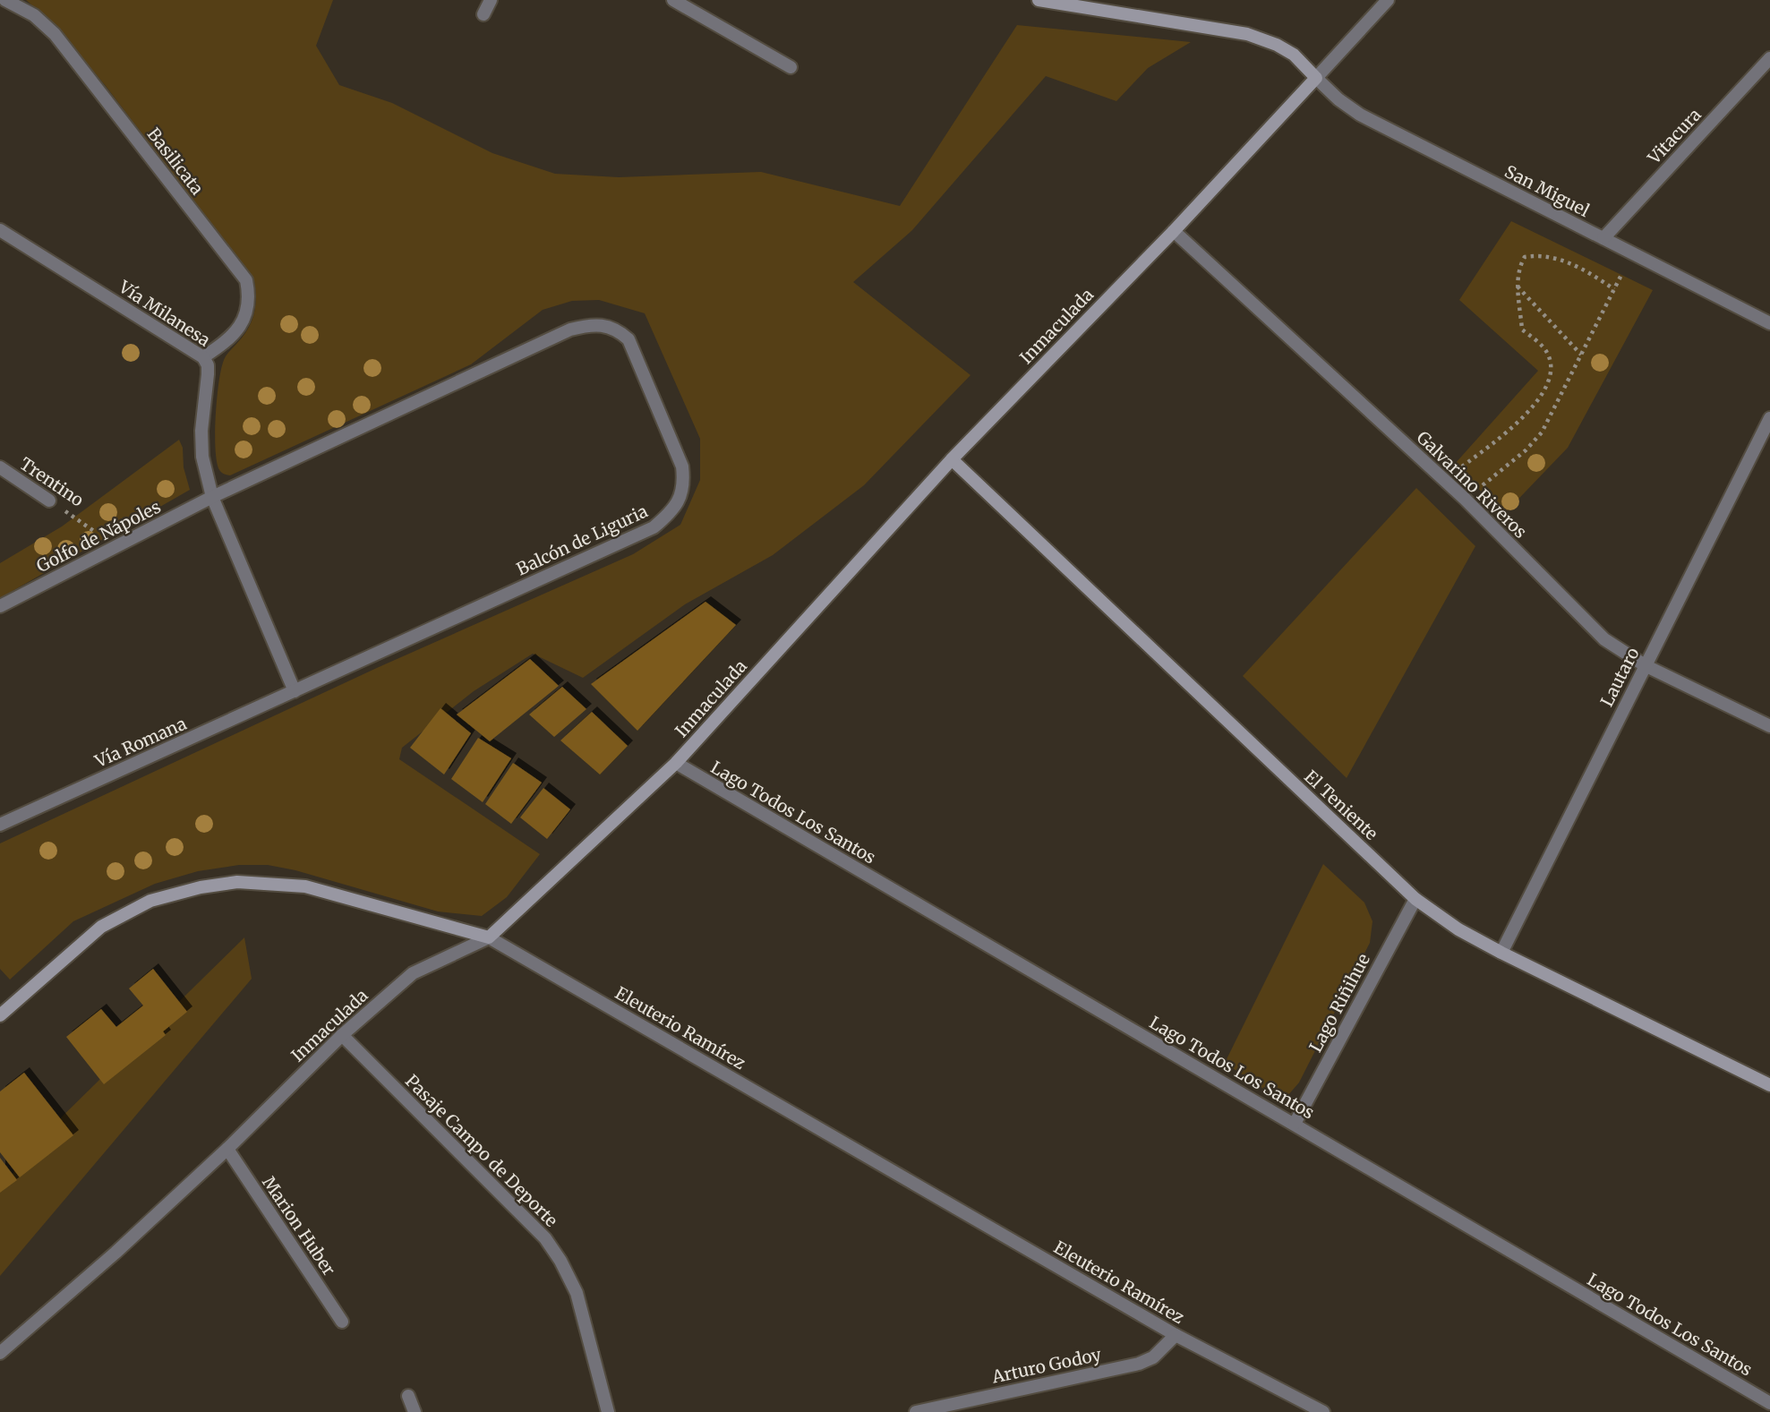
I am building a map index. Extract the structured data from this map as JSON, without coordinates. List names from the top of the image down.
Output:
{
  "streets": {
    "street": [
      "Vitacura",
      "Basilicata",
      "San Miguel",
      "Vía Milanesa",
      "Inmaculada",
      "Trentino",
      "Galvarino Riveros",
      "Golfo de Nápoles",
      "Balcón de Liguria",
      "Lautaro",
      "Vía Romana",
      "El Teniente",
      "Lago Todos Los Santos",
      "Lago Riñihue",
      "Eleuterio Ramírez",
      "Pasaje Campo de Deporte",
      "Marion Huber",
      "Arturo Godoy"
    ]
  },
  "crossings": [
    ["Vitacura", "San Miguel"],
    ["Basilicata", "Vía Milanesa"],
    ["San Miguel", "Inmaculada"],
    ["Vía Milanesa", "Golfo de Nápoles"],
    ["Vía Milanesa", "Balcón de Liguria"],
    ["Vía Milanesa", "Vía Romana"],
    ["Inmaculada", "Galvarino Riveros"],
    ["Inmaculada", "El Teniente"],
    ["Inmaculada", "Lago Todos Los Santos"],
    ["Inmaculada", "Eleuterio Ramírez"],
    ["Inmaculada", "Pasaje Campo de Deporte"],
    ["Inmaculada", "Marion Huber"],
    ["Trentino", "Golfo de Nápoles"],
    ["Galvarino Riveros", "Lautaro"],
    ["Golfo de Nápoles", "Balcón de Liguria"],
    ["Balcón de Liguria", "Vía Romana"],
    ["Lautaro", "El Teniente"],
    ["El Teniente", "Lago Riñihue"],
    ["Lago Todos Los Santos", "Lago Riñihue"],
    ["Eleuterio Ramírez", "Arturo Godoy"]
  ]
}
